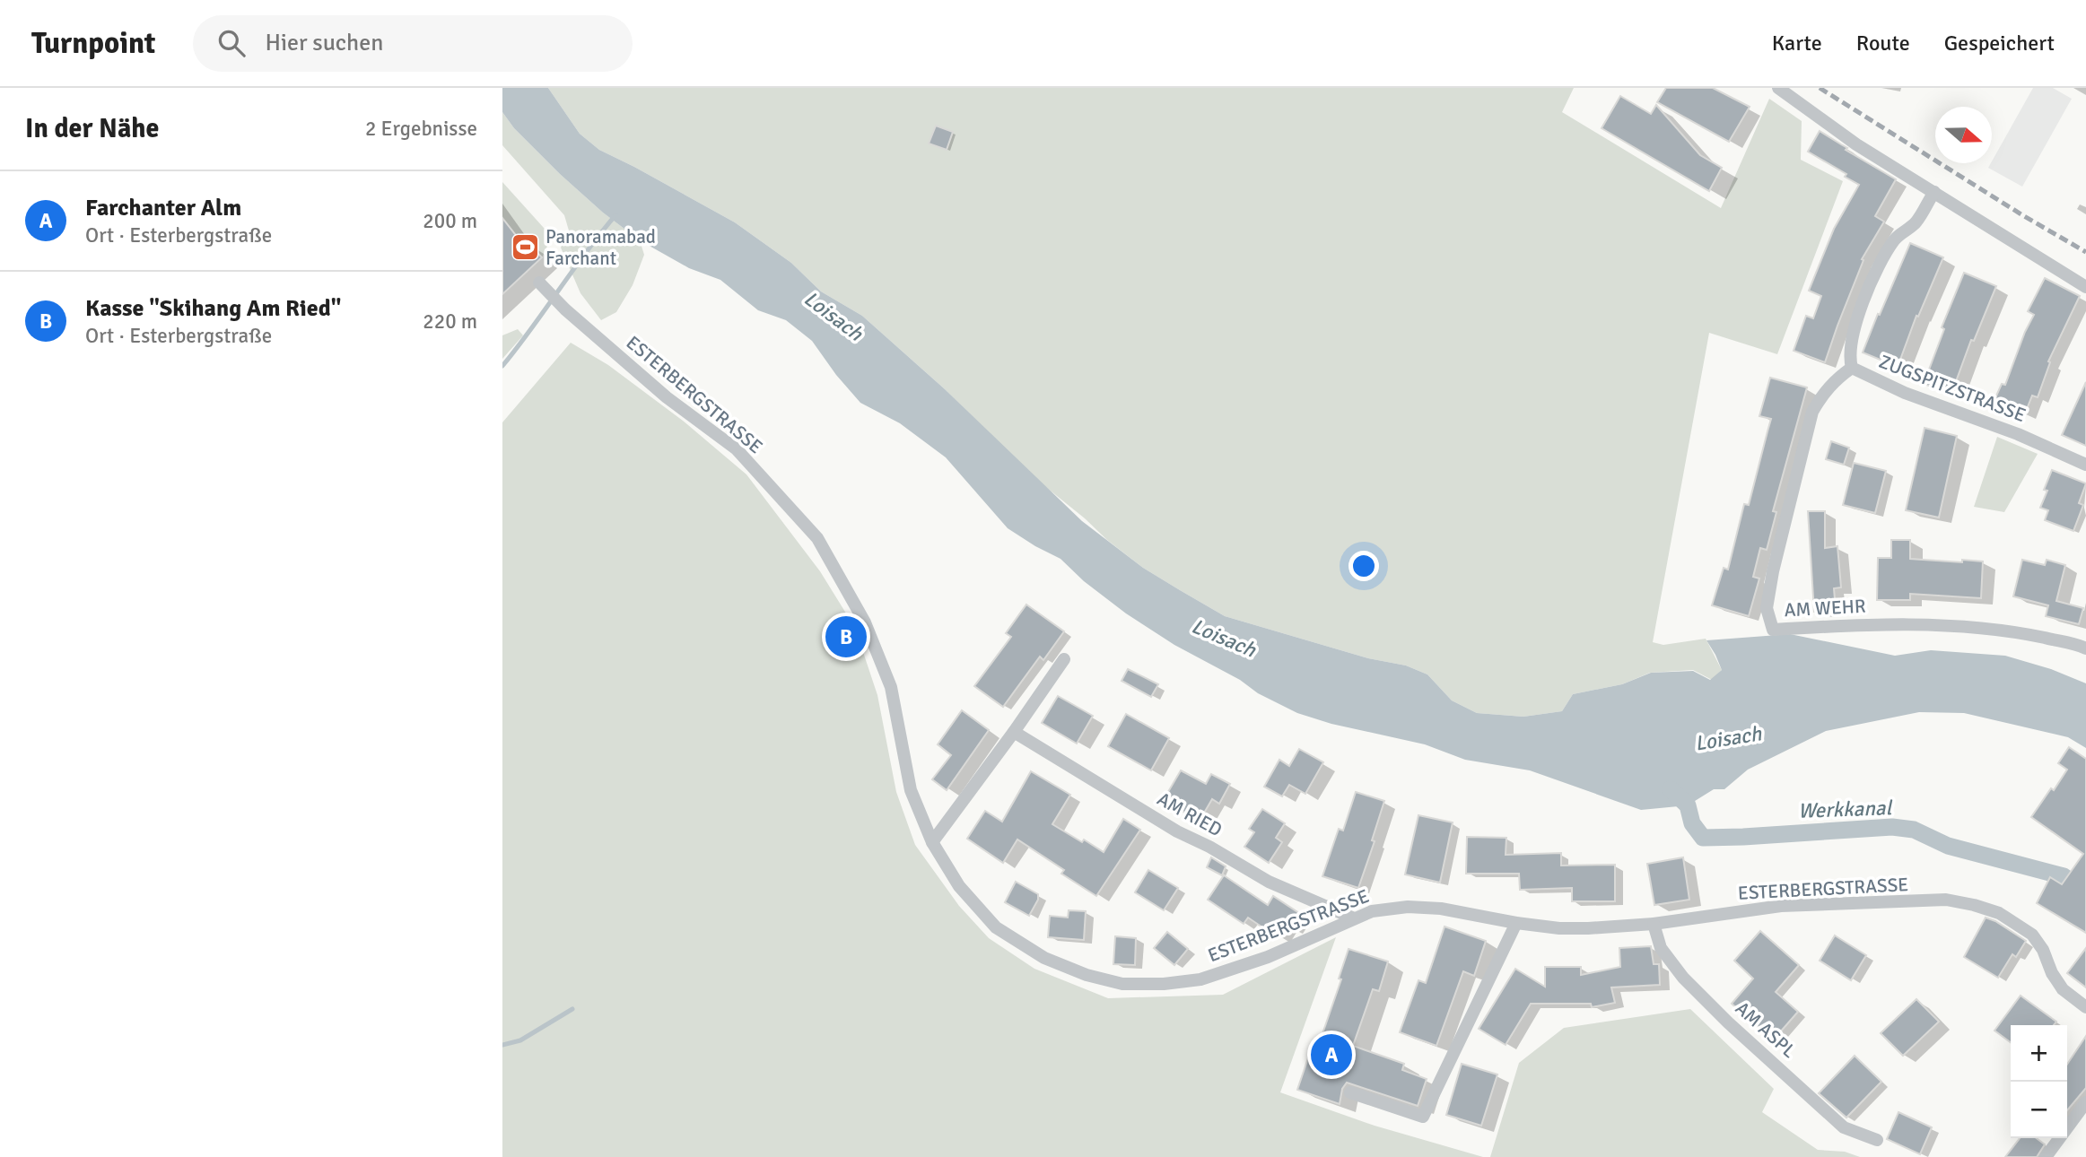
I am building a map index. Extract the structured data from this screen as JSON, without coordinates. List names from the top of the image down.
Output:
{
  "streets": {
    "street": [
      "ZUGSPITZSTRASSE",
      "ESTERBERGSTRASSE",
      "AM WEHR",
      "AM RIED",
      "AM ASPL"
    ]
  },
  "crossings": [
    ["ZUGSPITZSTRASSE", "AM WEHR"],
    ["ESTERBERGSTRASSE", "AM RIED"],
    ["ESTERBERGSTRASSE", "AM ASPL"]
  ],
  "water": ["Loisach", "Werkkanal"],
  "places": {
    "sports": ["Panoramabad Farchant"]
  },
  "north": "right",
  "page": {
    "header": "Turnpoint",
    "search": "Hier suchen",
    "nav": ["Karte", "Route", "Gespeichert"],
    "heading": ["In der Nähe", "2 Ergebnisse"],
    "list": [
      {
        "mark": "A",
        "name": "Farchanter Alm",
        "note": "Ort · Esterbergstraße",
        "value": "200 m"
      },
      {
        "mark": "B",
        "name": "Kasse \"Skihang Am Ried\"",
        "note": "Ort · Esterbergstraße",
        "value": "220 m"
      }
    ],
    "pins": ["B", "A"],
    "map_buttons": ["+", "−"]
  }
}
